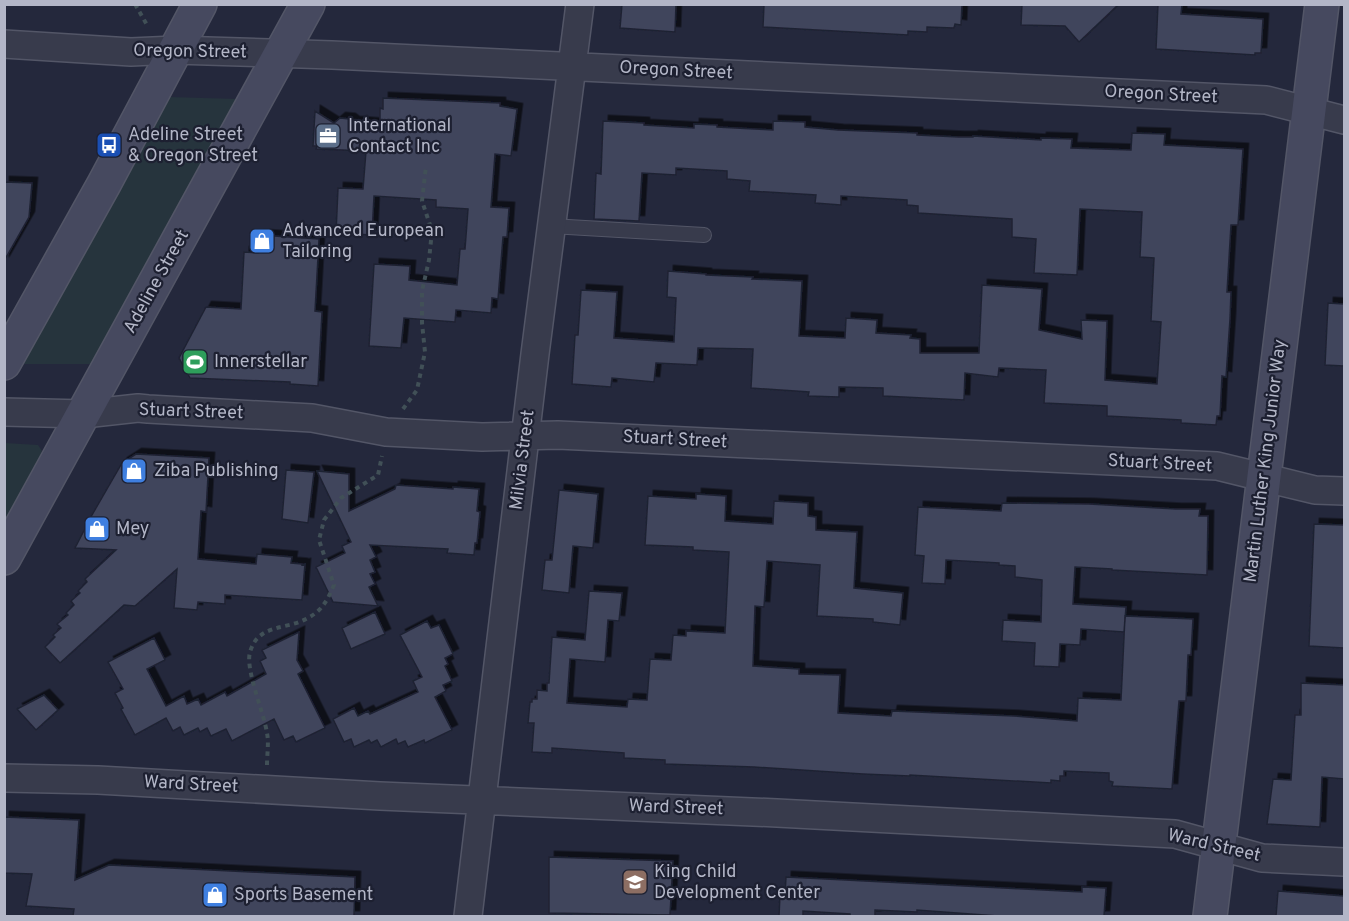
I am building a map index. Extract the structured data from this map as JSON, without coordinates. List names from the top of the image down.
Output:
{
  "streets": {
    "main road": ["Adeline Street", "Martin Luther King Junior Way"],
    "street": [
      "Oregon Street",
      "Stuart Street",
      "Milvia Street",
      "Ward Street"
    ]
  },
  "crossings": [
    ["Oregon Street", "Adeline Street"],
    ["Oregon Street", "Milvia Street"],
    ["Oregon Street", "Martin Luther King Junior Way"],
    ["Adeline Street", "Stuart Street"],
    ["Stuart Street", "Milvia Street"],
    ["Stuart Street", "Martin Luther King Junior Way"],
    ["Milvia Street", "Ward Street"],
    ["Martin Luther King Junior Way", "Ward Street"]
  ],
  "places": {
    "office": ["International Contact Inc"],
    "bus stop": ["Adeline Street & Oregon Street"],
    "shop": [
      "Advanced European Tailoring",
      "Ziba Publishing",
      "Mey",
      "Sports Basement"
    ],
    "sports": ["Innerstellar"],
    "school or university": ["King Child Development Center"]
  }
}
